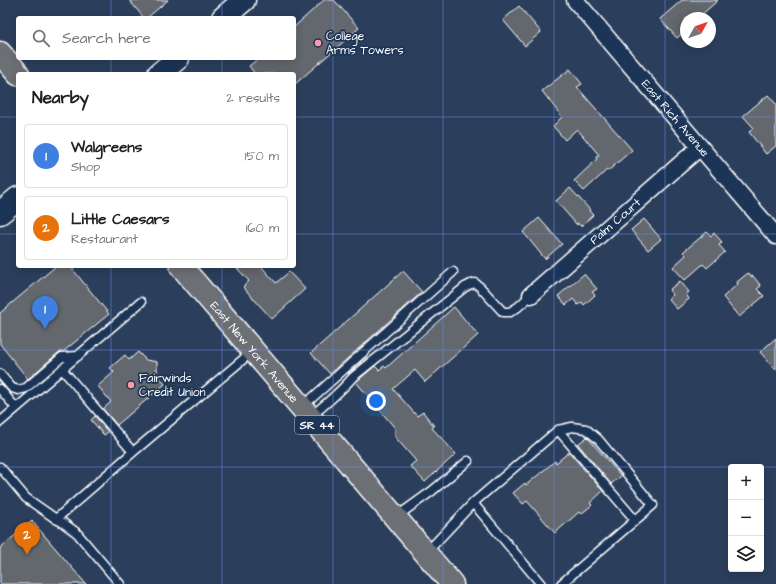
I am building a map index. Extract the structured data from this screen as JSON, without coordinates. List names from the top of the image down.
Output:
{
  "streets": {
    "main road": ["East New York Avenue", "SR 44"],
    "street": ["East Rich Avenue", "Palm Court"]
  },
  "crossings": [
    ["East Rich Avenue", "Palm Court"]
  ],
  "places": ["College Arms Towers", "Fairwinds Credit Union"],
  "north": "top right",
  "page": {
    "search": "Search here",
    "heading": ["Nearby", "2 results"],
    "list": [
      {
        "mark": "1",
        "name": "Walgreens",
        "note": "Shop",
        "value": "150 m"
      },
      {
        "mark": "2",
        "name": "Little Caesars",
        "note": "Restaurant",
        "value": "160 m"
      }
    ],
    "pins": ["1", "2"],
    "map_buttons": ["+", "−"]
  }
}
